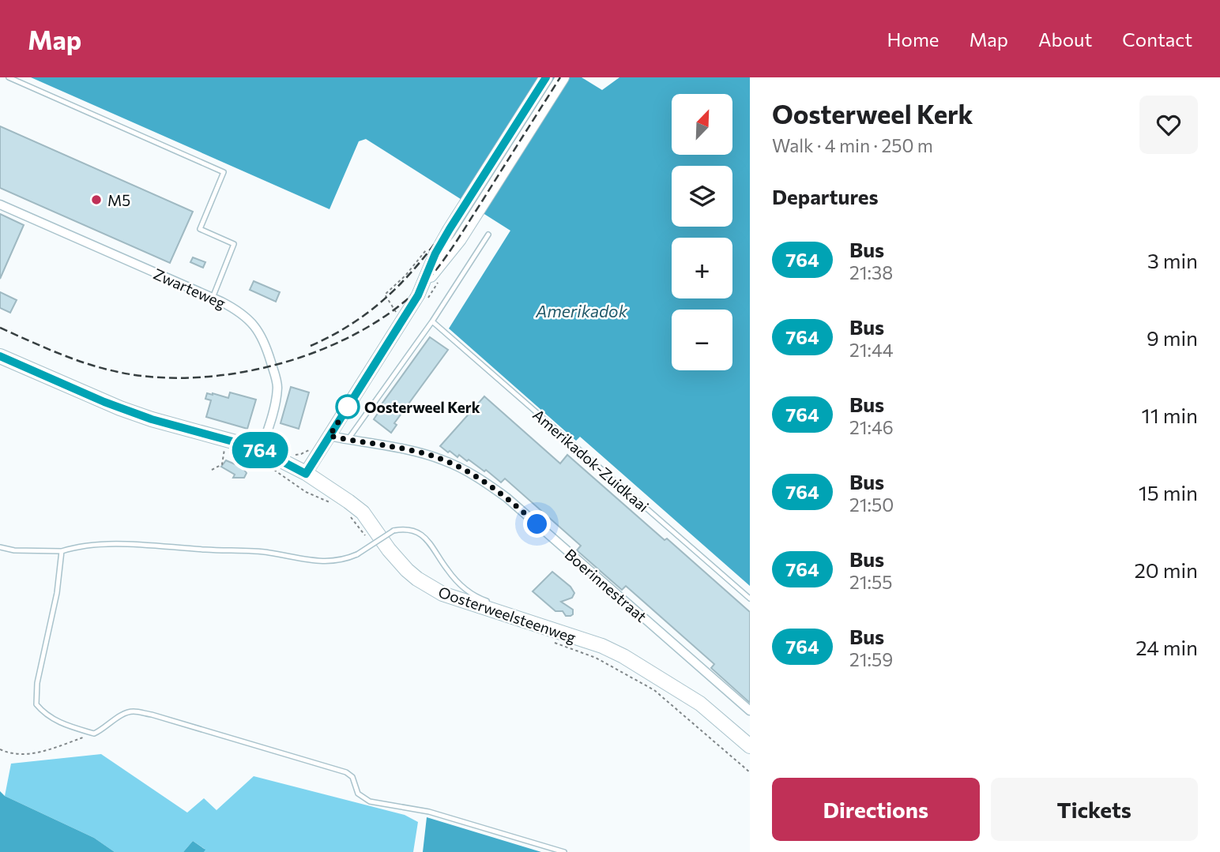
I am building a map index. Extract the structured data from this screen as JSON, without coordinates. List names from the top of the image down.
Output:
{
  "streets": {
    "main road": ["Oosterweelsteenweg"],
    "street": ["Zwarteweg", "Boerinnestraat"],
    "lane": ["Amerikadok-Zuidkaai"]
  },
  "crossings": [
    ["Zwarteweg", "Oosterweelsteenweg"]
  ],
  "water": ["Amerikadok"],
  "places": ["M5", "Oosterweel Kerk"],
  "lines": ["bus line 764"],
  "north": "top right",
  "page": {
    "header": "Map",
    "nav": [
      "Home",
      "Map",
      "About",
      "Contact"
    ],
    "on_map": "764",
    "heading": [
      ["Oosterweel Kerk", "Walk · 4 min · 250 m"],
      "Departures"
    ],
    "map_buttons": ["+", "−"],
    "list": [
      {
        "mark": "764",
        "name": "Bus",
        "note": "21:38",
        "value": "3 min"
      },
      {
        "mark": "764",
        "name": "Bus",
        "note": "21:44",
        "value": "9 min"
      },
      {
        "mark": "764",
        "name": "Bus",
        "note": "21:46",
        "value": "11 min"
      },
      {
        "mark": "764",
        "name": "Bus",
        "note": "21:50",
        "value": "15 min"
      },
      {
        "mark": "764",
        "name": "Bus",
        "note": "21:55",
        "value": "20 min"
      },
      {
        "mark": "764",
        "name": "Bus",
        "note": "21:59",
        "value": "24 min"
      }
    ],
    "buttons": ["Directions", "Tickets"]
  }
}
